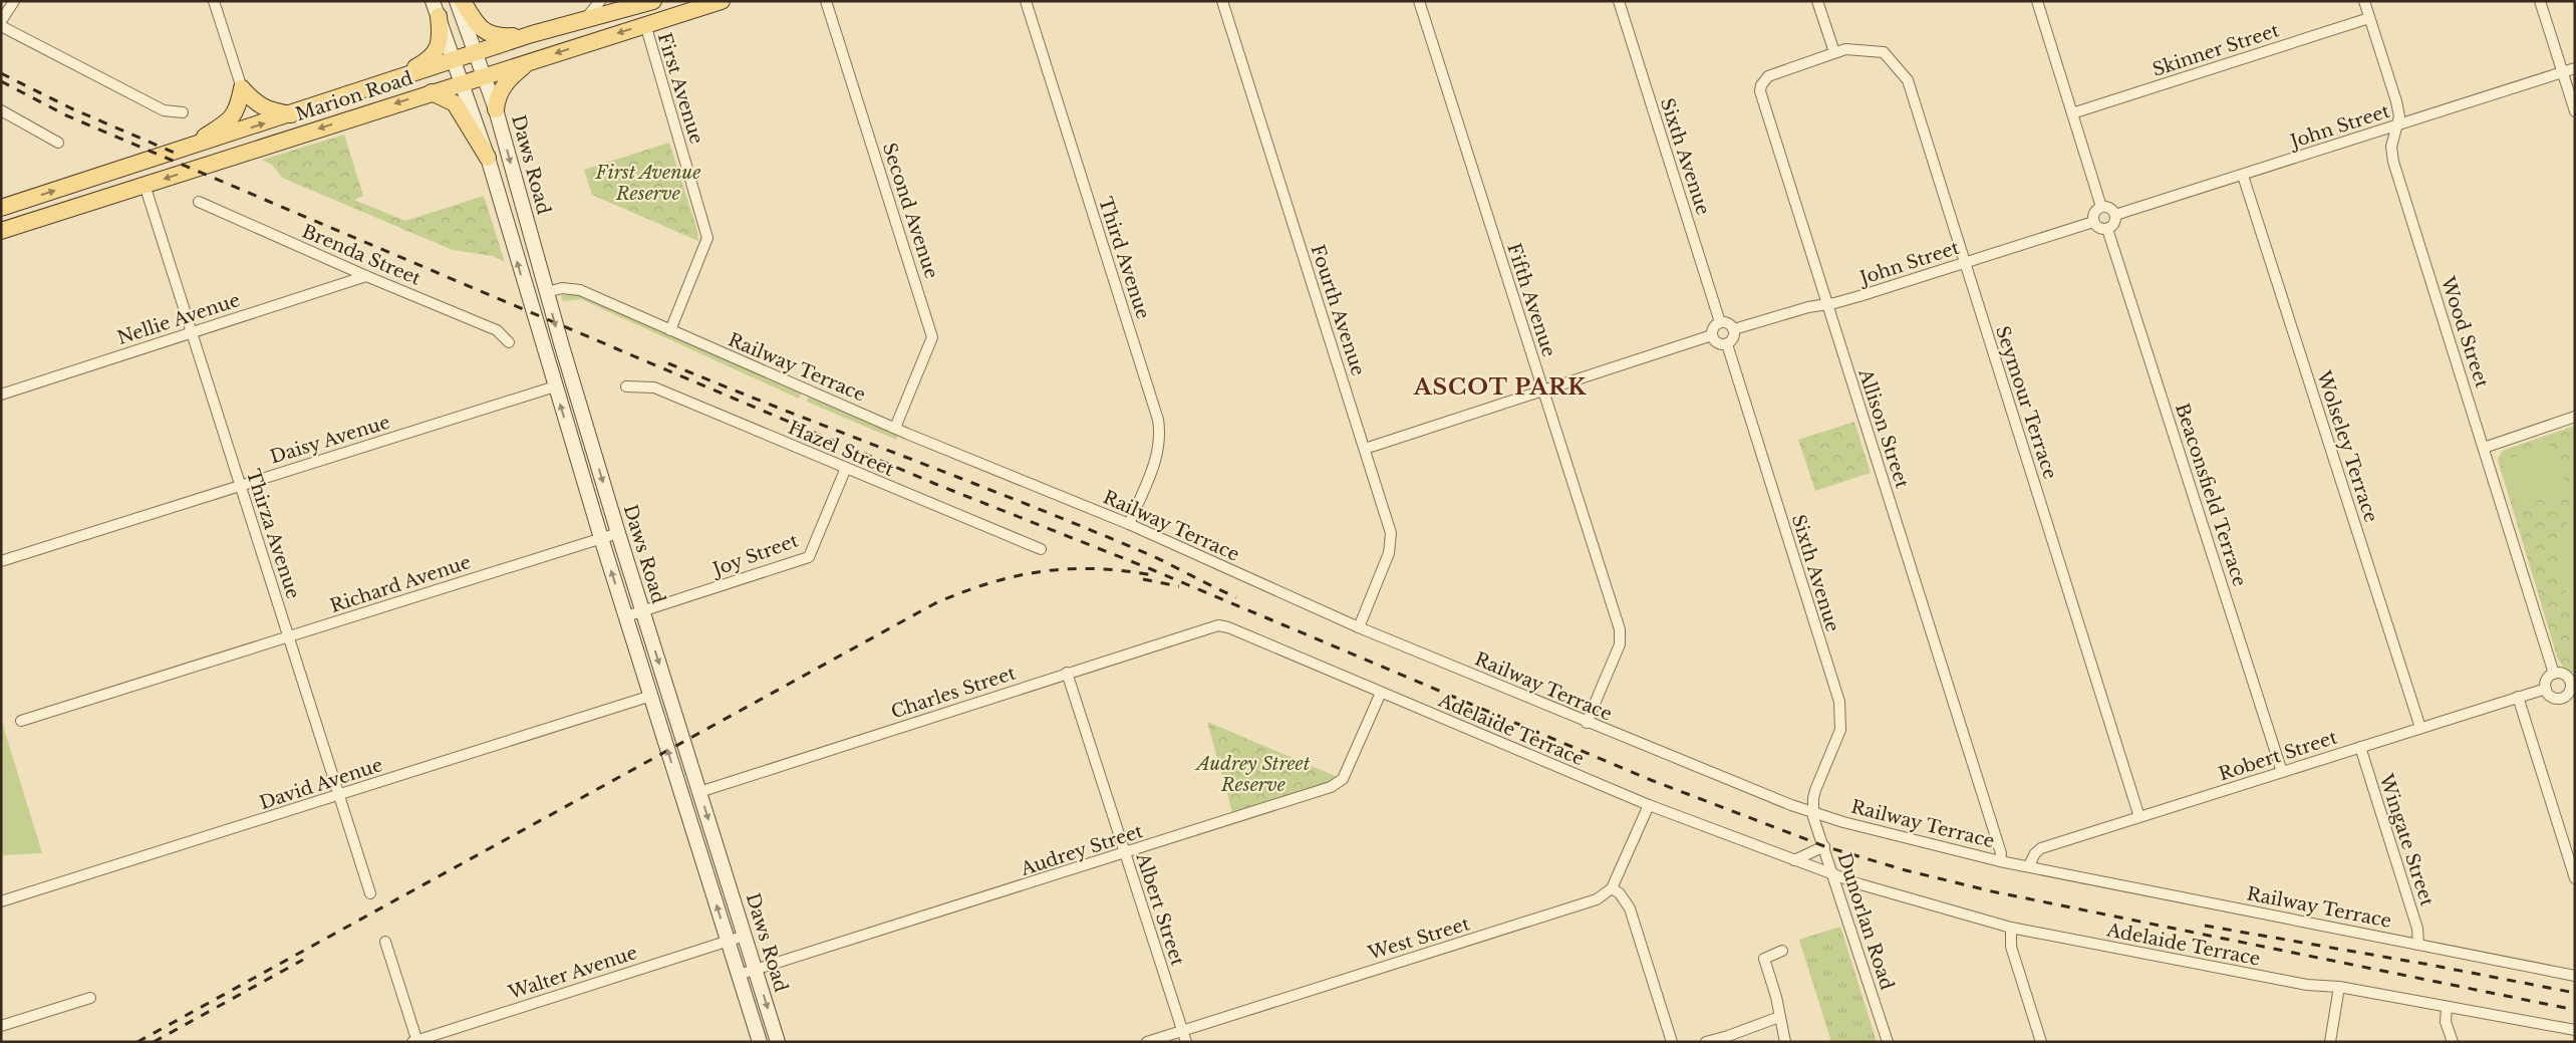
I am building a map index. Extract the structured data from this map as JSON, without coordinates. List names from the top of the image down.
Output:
{
  "streets": {
    "main road": ["Marion Road", "Daws Road"],
    "street": [
      "Skinner Street",
      "First Avenue",
      "John Street",
      "Sixth Avenue",
      "Second Avenue",
      "Brenda Street",
      "Third Avenue",
      "Fifth Avenue",
      "Fourth Avenue",
      "Nellie Avenue",
      "Wood Street",
      "Railway Terrace",
      "Seymour Terrace",
      "Allison Street",
      "Daisy Avenue",
      "Wolseley Terrace",
      "Hazel Street",
      "Beaconsfield Terrace",
      "Thirza Avenue",
      "Joy Street",
      "Richard Avenue",
      "Charles Street",
      "Adelaide Terrace",
      "Robert Street",
      "David Avenue",
      "Wingate Street",
      "Audrey Street",
      "Albert Street",
      "Dunorlan Road",
      "West Street",
      "Walter Avenue"
    ]
  },
  "crossings": [
    ["Skinner Street", "Wood Street"],
    ["First Avenue", "Marion Road"],
    ["First Avenue", "Railway Terrace"],
    ["Marion Road", "Daws Road"],
    ["Marion Road", "Thirza Avenue"],
    ["John Street", "Sixth Avenue"],
    ["John Street", "Wood Street"],
    ["John Street", "Seymour Terrace"],
    ["John Street", "Allison Street"],
    ["John Street", "Wolseley Terrace"],
    ["John Street", "Beaconsfield Terrace"],
    ["Sixth Avenue", "Railway Terrace"],
    ["Sixth Avenue", "Dunorlan Road"],
    ["Daws Road", "Railway Terrace"],
    ["Daws Road", "Daisy Avenue"],
    ["Daws Road", "Joy Street"],
    ["Daws Road", "Richard Avenue"],
    ["Daws Road", "Charles Street"],
    ["Daws Road", "David Avenue"],
    ["Daws Road", "Audrey Street"],
    ["Daws Road", "Walter Avenue"],
    ["Second Avenue", "Railway Terrace"],
    ["Brenda Street", "Nellie Avenue"],
    ["Third Avenue", "Railway Terrace"],
    ["Fifth Avenue", "Railway Terrace"],
    ["Fourth Avenue", "Railway Terrace"],
    ["Nellie Avenue", "Thirza Avenue"],
    ["Wood Street", "Robert Street"],
    ["Railway Terrace", "Allison Street"],
    ["Railway Terrace", "Robert Street"],
    ["Railway Terrace", "Wingate Street"],
    ["Railway Terrace", "Dunorlan Road"],
    ["Seymour Terrace", "Allison Street"],
    ["Seymour Terrace", "Robert Street"],
    ["Daisy Avenue", "Thirza Avenue"],
    ["Wolseley Terrace", "Robert Street"],
    ["Hazel Street", "Joy Street"],
    ["Beaconsfield Terrace", "Robert Street"],
    ["Thirza Avenue", "Richard Avenue"],
    ["Thirza Avenue", "David Avenue"],
    ["Charles Street", "Adelaide Terrace"],
    ["Charles Street", "Albert Street"],
    ["Adelaide Terrace", "Audrey Street"],
    ["Adelaide Terrace", "Dunorlan Road"],
    ["Robert Street", "Wingate Street"],
    ["Audrey Street", "Albert Street"],
    ["Albert Street", "West Street"]
  ],
  "districts": ["ASCOT PARK"],
  "parks": ["First Avenue Reserve", "Audrey Street Reserve"]
}
